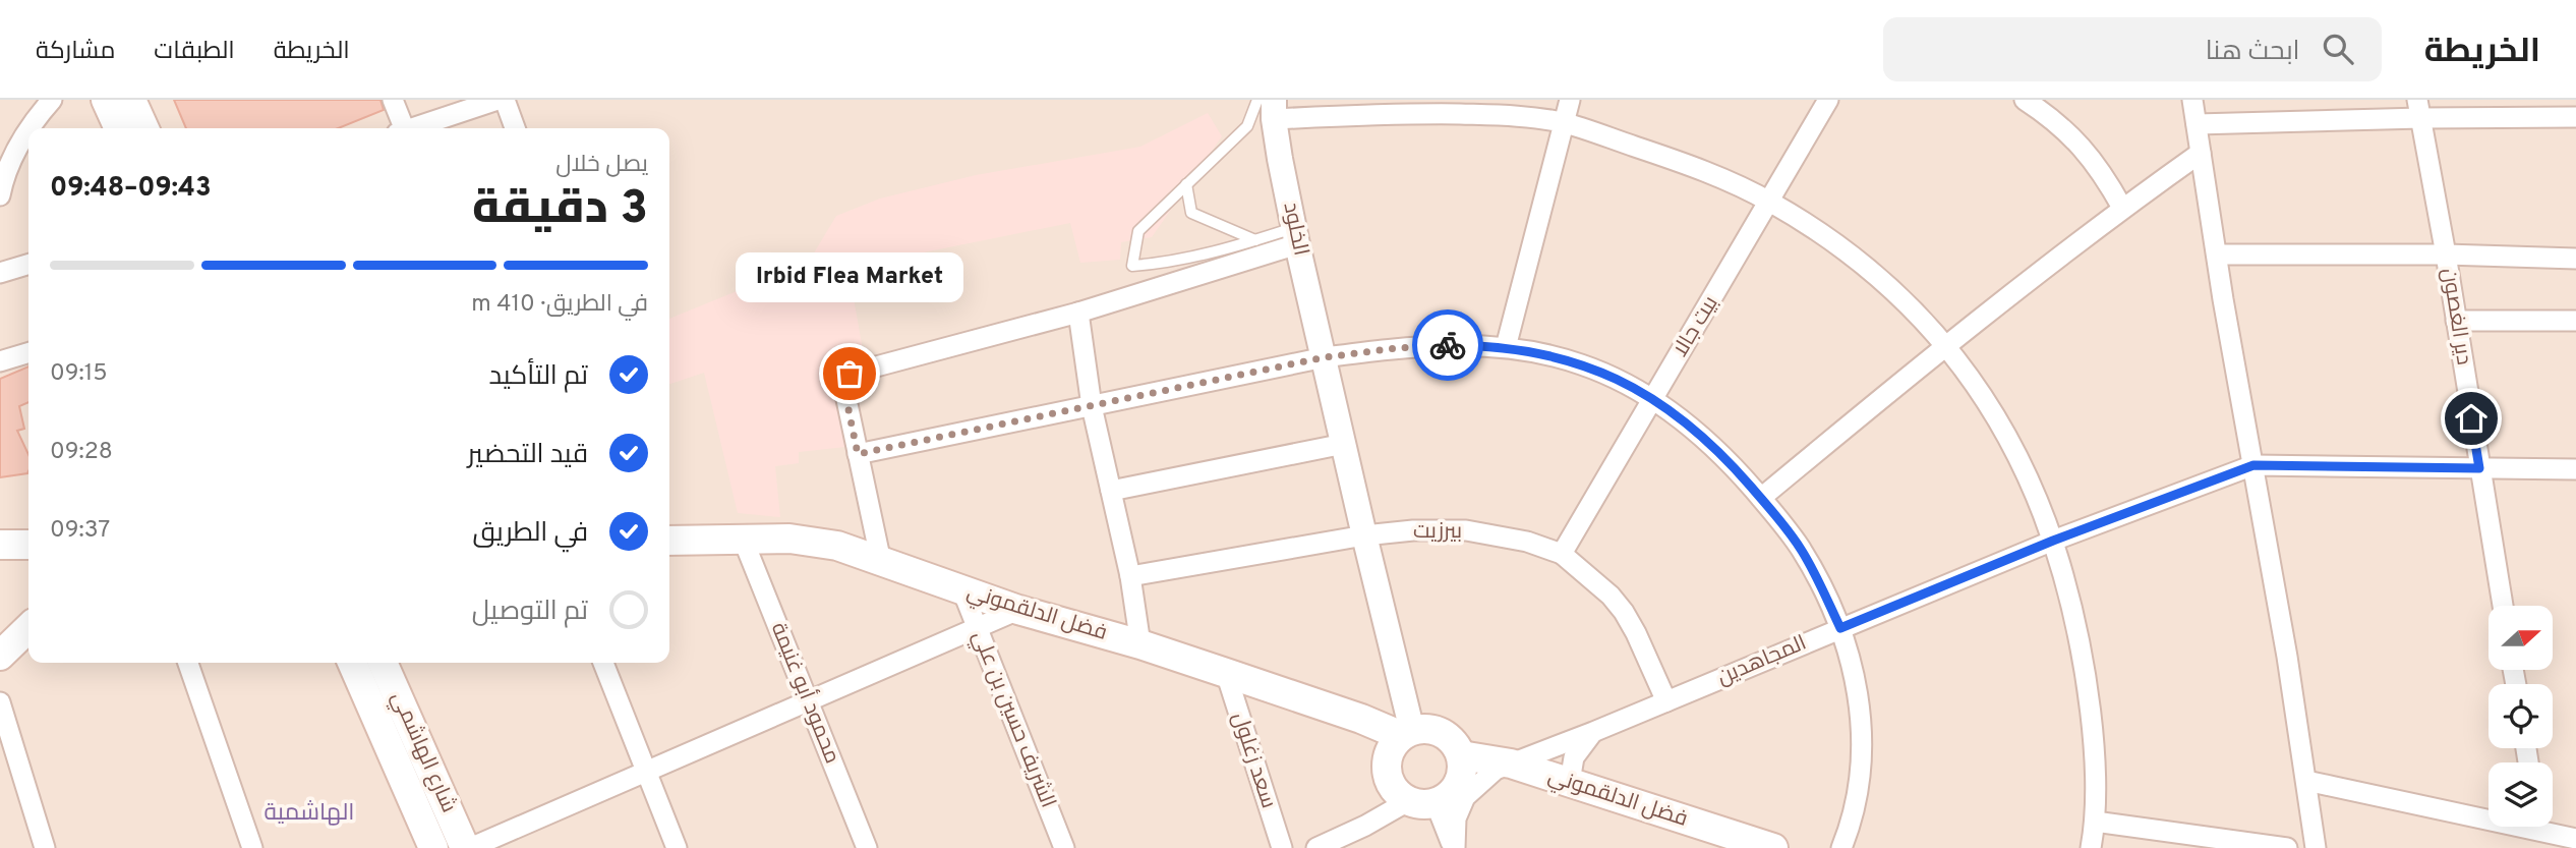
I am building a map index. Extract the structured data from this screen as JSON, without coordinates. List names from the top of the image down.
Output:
{
  "streets": {
    "main road": ["فضل الدلقموني", "شارع الهاشمي"],
    "street": [
      "الخلود",
      "دير الغصون",
      "بيت جالا",
      "بيرزيت",
      "المجاهدين",
      "محمود أبو غنيمة",
      "الشريف حسين بن علي",
      "سعد زغلول"
    ]
  },
  "crossings": [
    ["الخلود", "بيرزيت"],
    ["الخلود", "فضل الدلقموني"],
    ["بيت جالا", "بيرزيت"],
    ["بيرزيت", "المجاهدين"],
    ["فضل الدلقموني", "المجاهدين"],
    ["فضل الدلقموني", "محمود أبو غنيمة"],
    ["فضل الدلقموني", "الشريف حسين بن علي"],
    ["فضل الدلقموني", "سعد زغلول"]
  ],
  "districts": ["الهاشمية"],
  "places": ["Irbid Flea Market"],
  "north": "right",
  "page": {
    "header": "الخريطة",
    "search": "ابحث هنا",
    "nav": ["الخريطة", "الطبقات", "مشاركة"],
    "heading": ["3 دقيقة", "يصل خلال", "09:43–09:48"],
    "bar": "في الطريق · 410 m",
    "bubble": "Irbid Flea Market",
    "list": [
      ["تم التأكيد", "09:15"],
      ["قيد التحضير", "09:28"],
      ["في الطريق", "09:37"],
      "تم التوصيل"
    ]
  }
}
